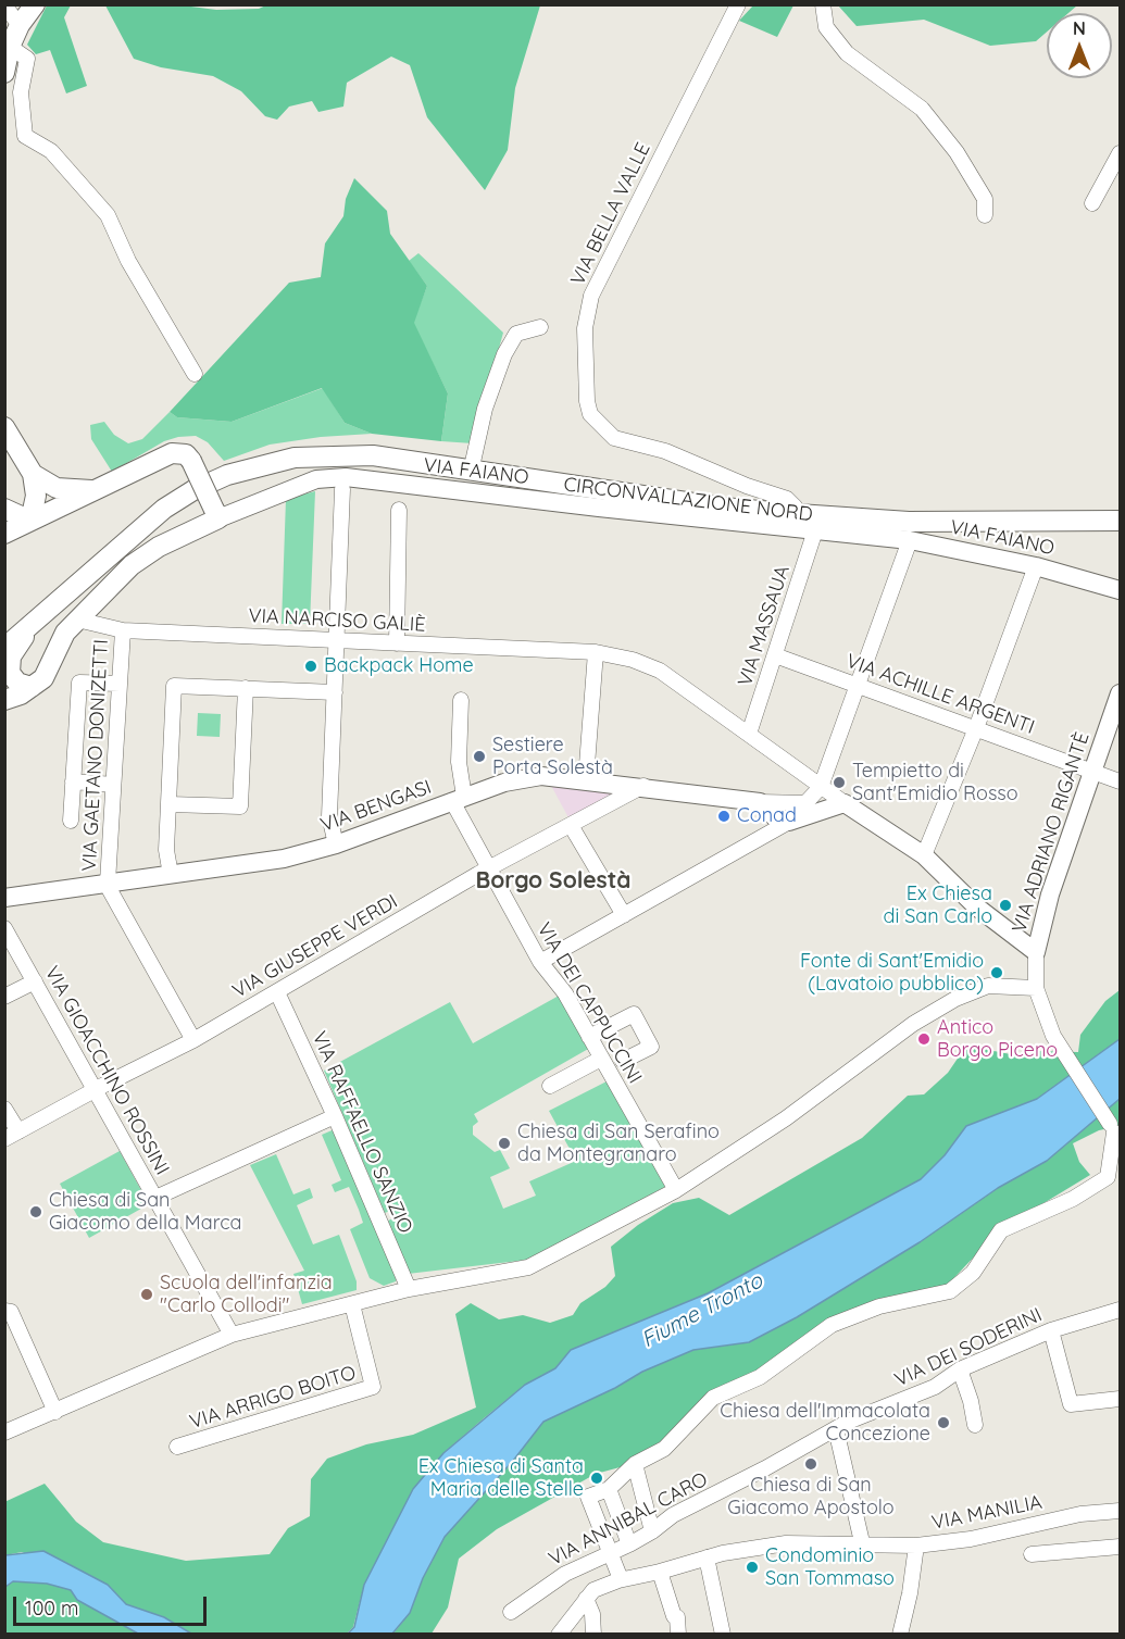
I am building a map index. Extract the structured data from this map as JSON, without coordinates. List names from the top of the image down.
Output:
{
  "streets": {
    "main road": ["CIRCONVALLAZIONE NORD"],
    "street": [
      "VIA BELLA VALLE",
      "VIA FAIANO",
      "VIA NARCISO GALIÈ",
      "VIA MASSAUA",
      "VIA ACHILLE ARGENTI",
      "VIA GAETANO DONIZETTI",
      "VIA BENGASI",
      "VIA ADRIANO RIGANTÈ",
      "VIA GIUSEPPE VERDI",
      "VIA DEI CAPPUCCINI",
      "VIA GIOACCHINO ROSSINI",
      "VIA RAFFAELLO SANZIO",
      "VIA DEI SODERINI",
      "VIA ARRIGO BOITO",
      "VIA MANILIA",
      "VIA ANNIBAL CARO"
    ]
  },
  "crossings": [
    ["VIA BELLA VALLE", "CIRCONVALLAZIONE NORD"],
    ["VIA FAIANO", "VIA MASSAUA"],
    ["VIA NARCISO GALIÈ", "VIA MASSAUA"],
    ["VIA NARCISO GALIÈ", "VIA GAETANO DONIZETTI"],
    ["VIA NARCISO GALIÈ", "VIA BENGASI"],
    ["VIA MASSAUA", "VIA ACHILLE ARGENTI"],
    ["VIA ACHILLE ARGENTI", "VIA ADRIANO RIGANTÈ"],
    ["VIA GAETANO DONIZETTI", "VIA BENGASI"],
    ["VIA BENGASI", "VIA GIUSEPPE VERDI"],
    ["VIA BENGASI", "VIA DEI CAPPUCCINI"],
    ["VIA GIUSEPPE VERDI", "VIA DEI CAPPUCCINI"],
    ["VIA GIUSEPPE VERDI", "VIA GIOACCHINO ROSSINI"],
    ["VIA GIUSEPPE VERDI", "VIA RAFFAELLO SANZIO"],
    ["VIA DEI SODERINI", "VIA ANNIBAL CARO"]
  ],
  "districts": ["Borgo Solestà"],
  "water": ["Fiume Tronto"],
  "places": [
    "Backpack Home",
    "Sestiere Porta Solestà",
    "Tempietto di Sant'Emidio Rosso",
    "Conad",
    "Ex Chiesa di San Carlo",
    "Fonte di Sant'Emidio (Lavatoio pubblico)",
    "Antico Borgo Piceno",
    "Chiesa di San Serafino da Montegranaro",
    "Chiesa di San Giacomo della Marca",
    "Scuola dell'infanzia \"Carlo Collodi\"",
    "Chiesa dell'Immacolata Concezione",
    "Chiesa di San Giacomo Apostolo",
    "Ex Chiesa di Santa Maria delle Stelle",
    "Condominio San Tommaso"
  ],
  "scale_bar": "100 m",
  "north": "top"
}
